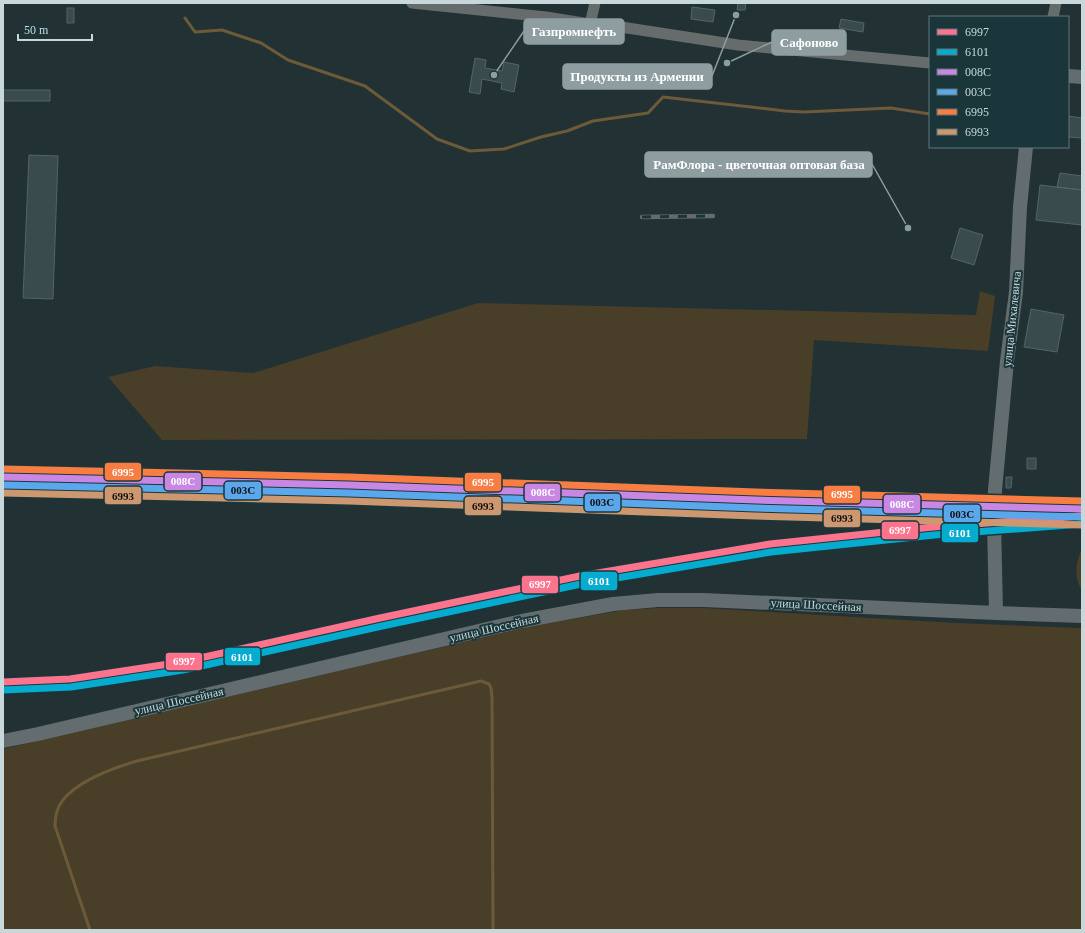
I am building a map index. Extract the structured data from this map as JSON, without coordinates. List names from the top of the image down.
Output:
{
  "streets": {
    "main road": ["улица Михалевича", "улица Шоссейная"]
  },
  "crossings": [
    ["улица Михалевича", "улица Шоссейная"]
  ],
  "places": [
    "Продукты из Армении",
    "Сафоново",
    "Газпромнефть",
    "РамФлора - цветочная оптовая база"
  ],
  "lines": [
    "transit line 6995",
    "transit line 008С",
    "transit line 003С",
    "transit line 6993",
    "transit line 6997",
    "transit line 6101"
  ],
  "legend": [
    "6997",
    "6101",
    "008С",
    "003С",
    "6995",
    "6993"
  ],
  "scale_bar": "50 m"
}
